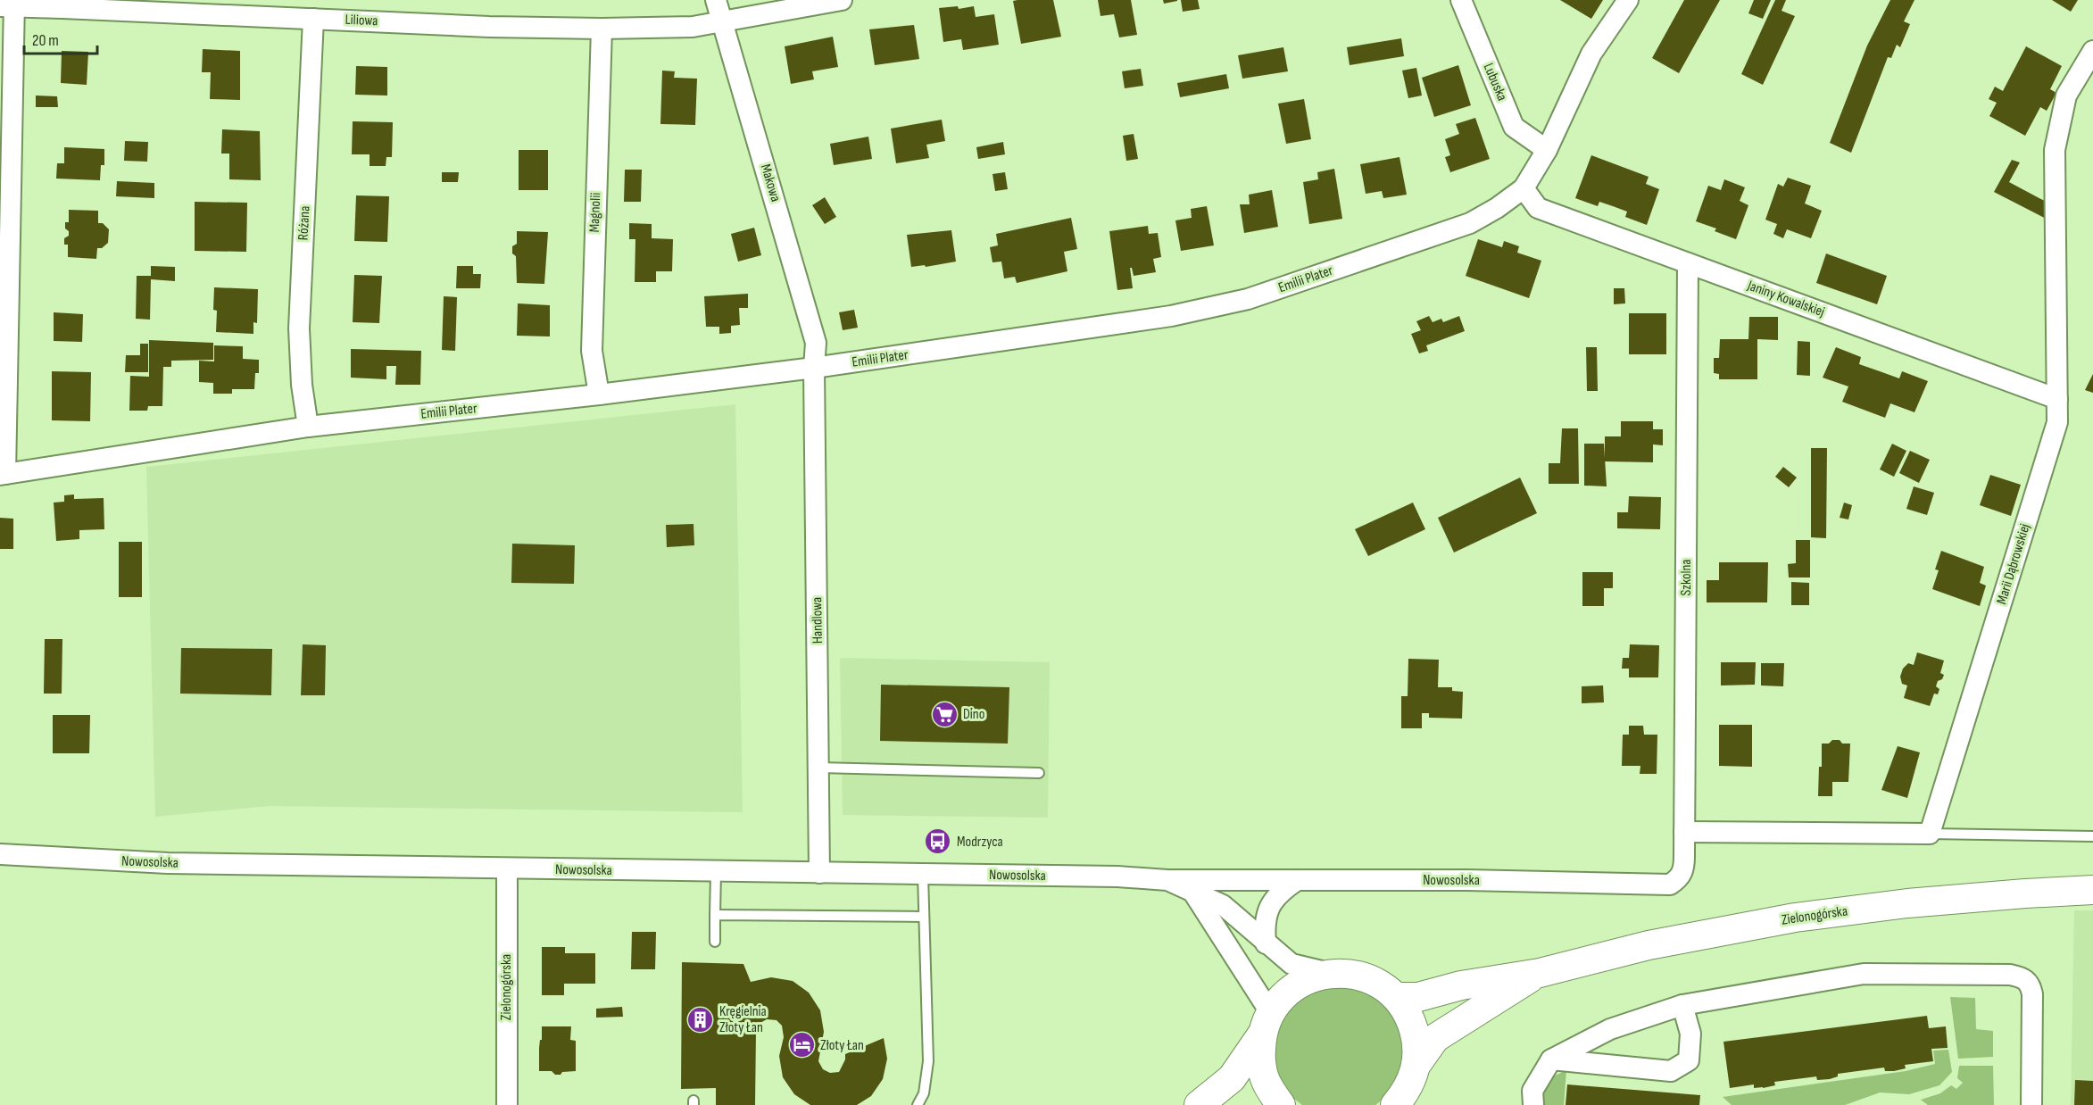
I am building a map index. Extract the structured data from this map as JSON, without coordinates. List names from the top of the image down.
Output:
{
  "streets": {
    "street": [
      "Liliowa",
      "Lubuska",
      "Makowa",
      "Magnolii",
      "Różana",
      "Emilii Plater",
      "Janiny Kowalskiej",
      "Marii Dąbrowskiej",
      "Szkolna",
      "Handlowa",
      "Nowosolska",
      "Zielonogórska"
    ]
  },
  "crossings": [
    ["Liliowa", "Makowa"],
    ["Liliowa", "Magnolii"],
    ["Liliowa", "Różana"],
    ["Lubuska", "Emilii Plater"],
    ["Makowa", "Emilii Plater"],
    ["Makowa", "Handlowa"],
    ["Magnolii", "Emilii Plater"],
    ["Różana", "Emilii Plater"],
    ["Emilii Plater", "Janiny Kowalskiej"],
    ["Emilii Plater", "Handlowa"],
    ["Janiny Kowalskiej", "Marii Dąbrowskiej"],
    ["Janiny Kowalskiej", "Szkolna"],
    ["Szkolna", "Nowosolska"],
    ["Handlowa", "Nowosolska"],
    ["Nowosolska", "Zielonogórska"]
  ],
  "places": {
    "supermarket": ["Dino"],
    "bus stop": ["Modrzyca"],
    "building": ["Kręgielnia Złoty Łan"],
    "hotel": ["Złoty Łan"]
  },
  "scale_bar": "20 m"
}
